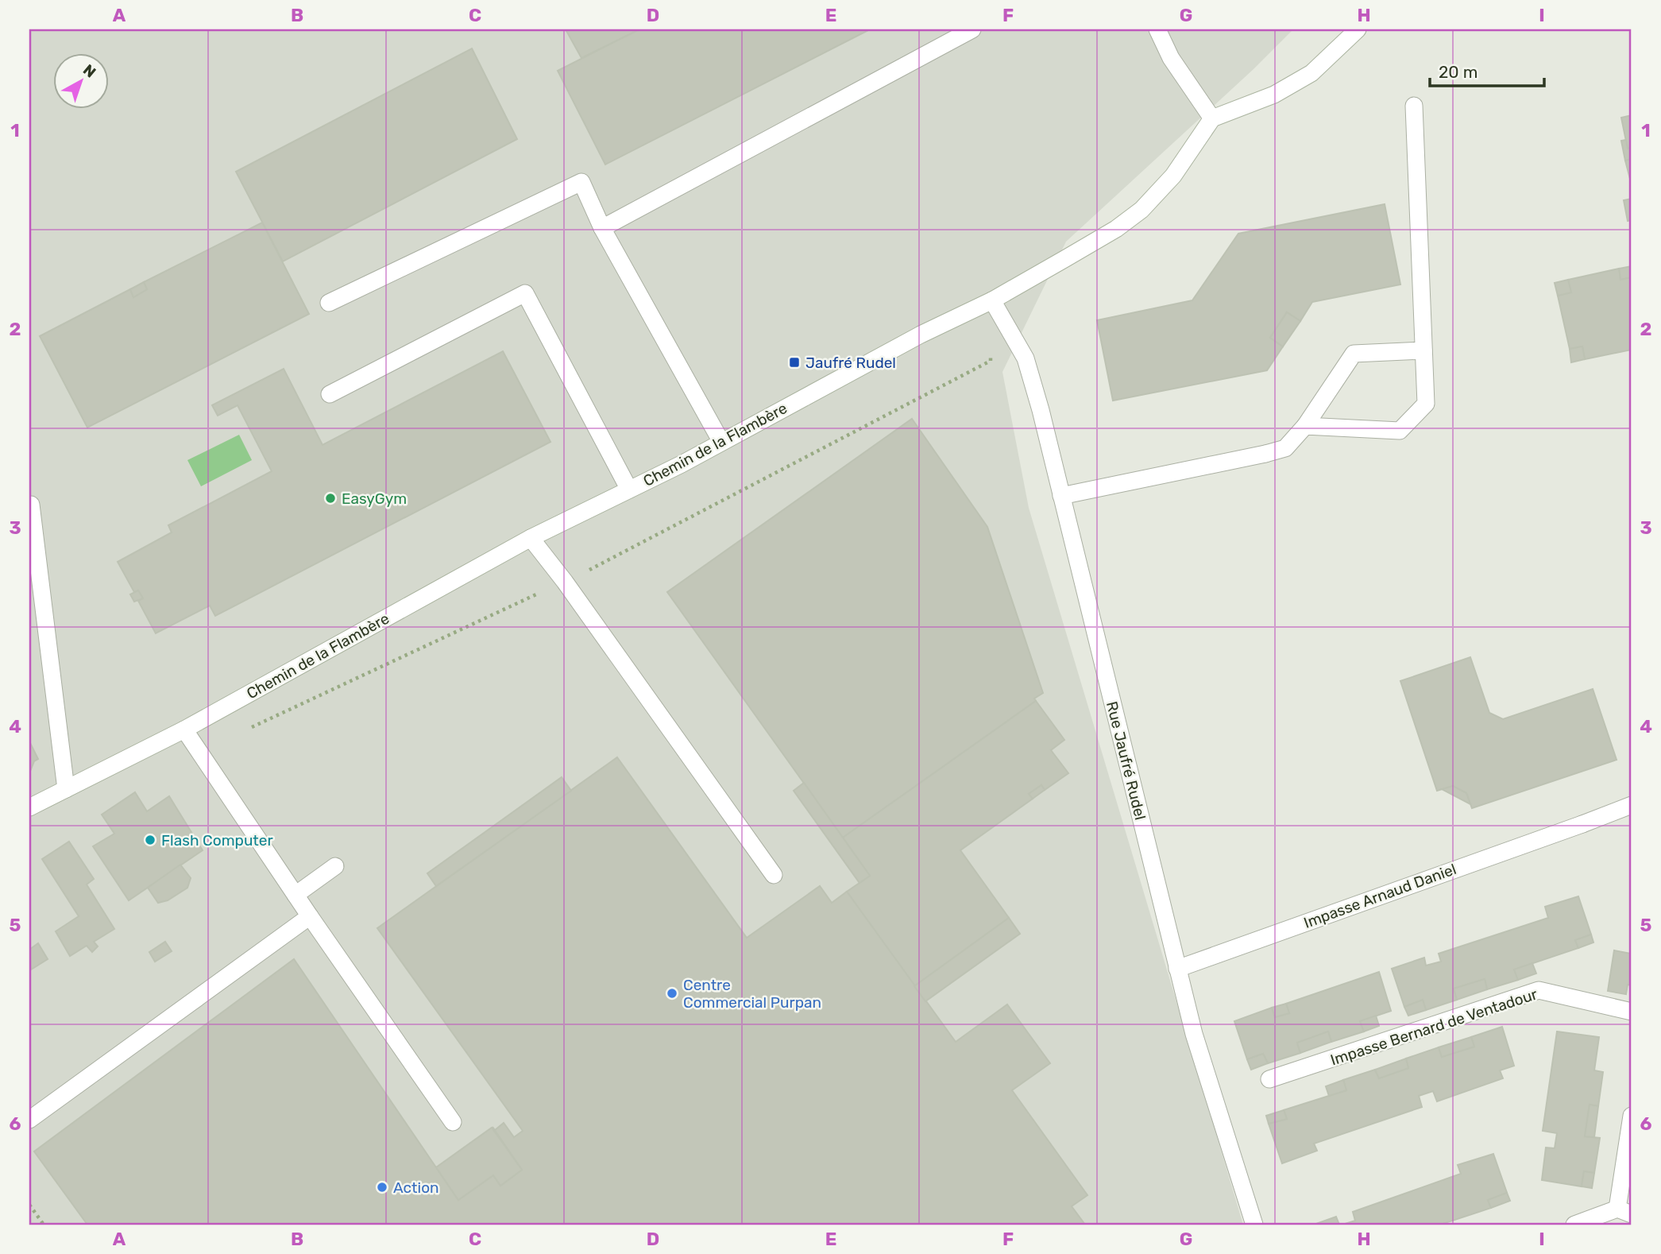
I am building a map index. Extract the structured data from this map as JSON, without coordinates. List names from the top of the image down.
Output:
{
  "streets": {
    "street": [
      "Chemin de la Flambère",
      "Rue Jaufré Rudel",
      "Impasse Arnaud Daniel",
      "Impasse Bernard de Ventadour"
    ]
  },
  "crossings": [
    ["Chemin de la Flambère", "Rue Jaufré Rudel"],
    ["Rue Jaufré Rudel", "Impasse Arnaud Daniel"]
  ],
  "places": {
    "transit": ["Jaufré Rudel"],
    "other": [
      "EasyGym",
      "Flash Computer",
      "Centre Commercial Purpan",
      "Action"
    ]
  },
  "scale_bar": "20 m",
  "north": "top right",
  "grid": {
    "columns": [
      "A",
      "B",
      "C",
      "D",
      "E",
      "F",
      "G",
      "H",
      "I"
    ],
    "rows": [
      "1",
      "2",
      "3",
      "4",
      "5",
      "6"
    ]
  }
}
